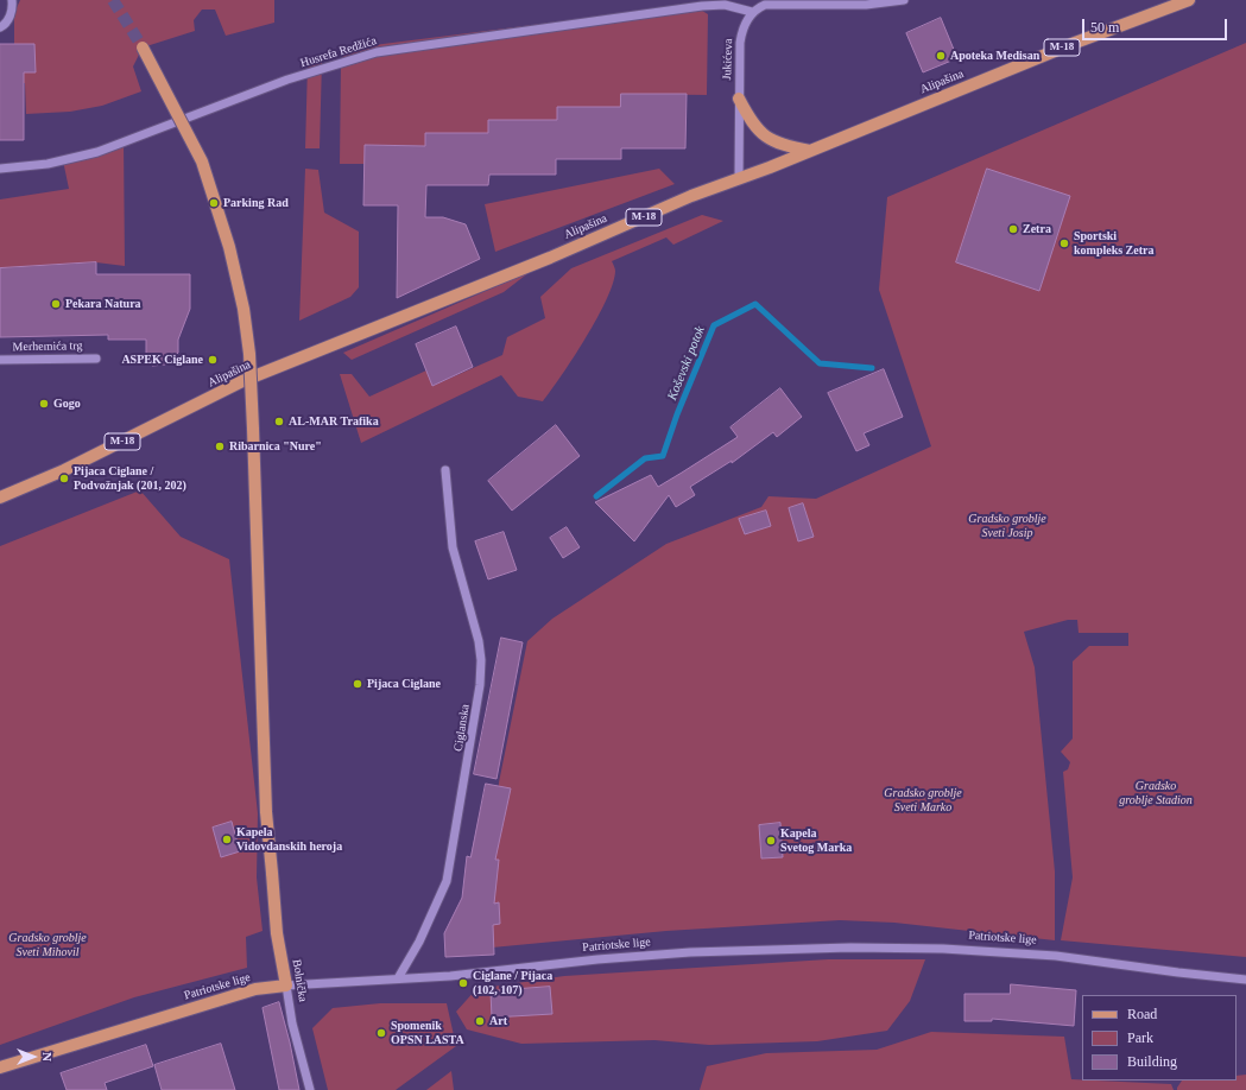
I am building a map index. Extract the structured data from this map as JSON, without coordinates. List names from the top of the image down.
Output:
{
  "streets": {
    "main road": [
      "M-18",
      "Alipašina",
      "Patriotske lige",
      "Bolnička"
    ],
    "street": [
      "Husrefa Redžića",
      "Jukićeva",
      "Merhemića trg",
      "Ciglanska"
    ]
  },
  "crossings": [
    ["Husrefa Redžića", "Jukićeva"],
    ["Jukićeva", "Alipašina"],
    ["Ciglanska", "Patriotske lige"],
    ["Patriotske lige", "Bolnička"]
  ],
  "water": ["Koševski potok"],
  "parks": [
    "Gradsko groblje Sveti Josip",
    "Gradsko groblje Stadion",
    "Gradsko groblje Sveti Marko",
    "Gradsko groblje Sveti Mihovil"
  ],
  "places": [
    "Apoteka Medisan",
    "Parking Rad",
    "Zetra",
    "Sportski kompleks Zetra",
    "Pekara Natura",
    "ASPEK Ciglane",
    "Gogo",
    "AL-MAR Trafika",
    "Ribarnica \"Nure\"",
    "Pijaca Ciglane / Podvožnjak (201, 202)",
    "Pijaca Ciglane",
    "Kapela Vidovdanskih heroja",
    "Kapela Svetog Marka",
    "Ciglane / Pijaca (102, 107)",
    "Art",
    "Spomenik OPSN LASTA"
  ],
  "legend": ["Road", "Park", "Building"],
  "scale_bar": "50 m",
  "north": "right"
}
